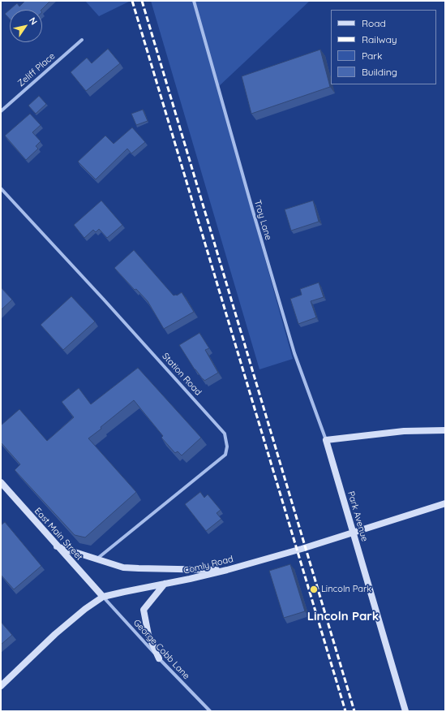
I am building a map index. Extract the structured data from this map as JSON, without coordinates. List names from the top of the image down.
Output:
{
  "streets": {
    "main road": ["Park Avenue", "East Main Street", "Comly Road"],
    "street": [
      "Zeliff Place",
      "Troy Lane",
      "Station Road",
      "George Cobb Lane"
    ]
  },
  "crossings": [
    ["Troy Lane", "Park Avenue"],
    ["East Main Street", "Comly Road"],
    ["East Main Street", "George Cobb Lane"],
    ["Comly Road", "George Cobb Lane"]
  ],
  "districts": ["Lincoln Park"],
  "places": ["Lincoln Park"],
  "legend": [
    "Road",
    "Railway",
    "Park",
    "Building"
  ],
  "north": "top right"
}
